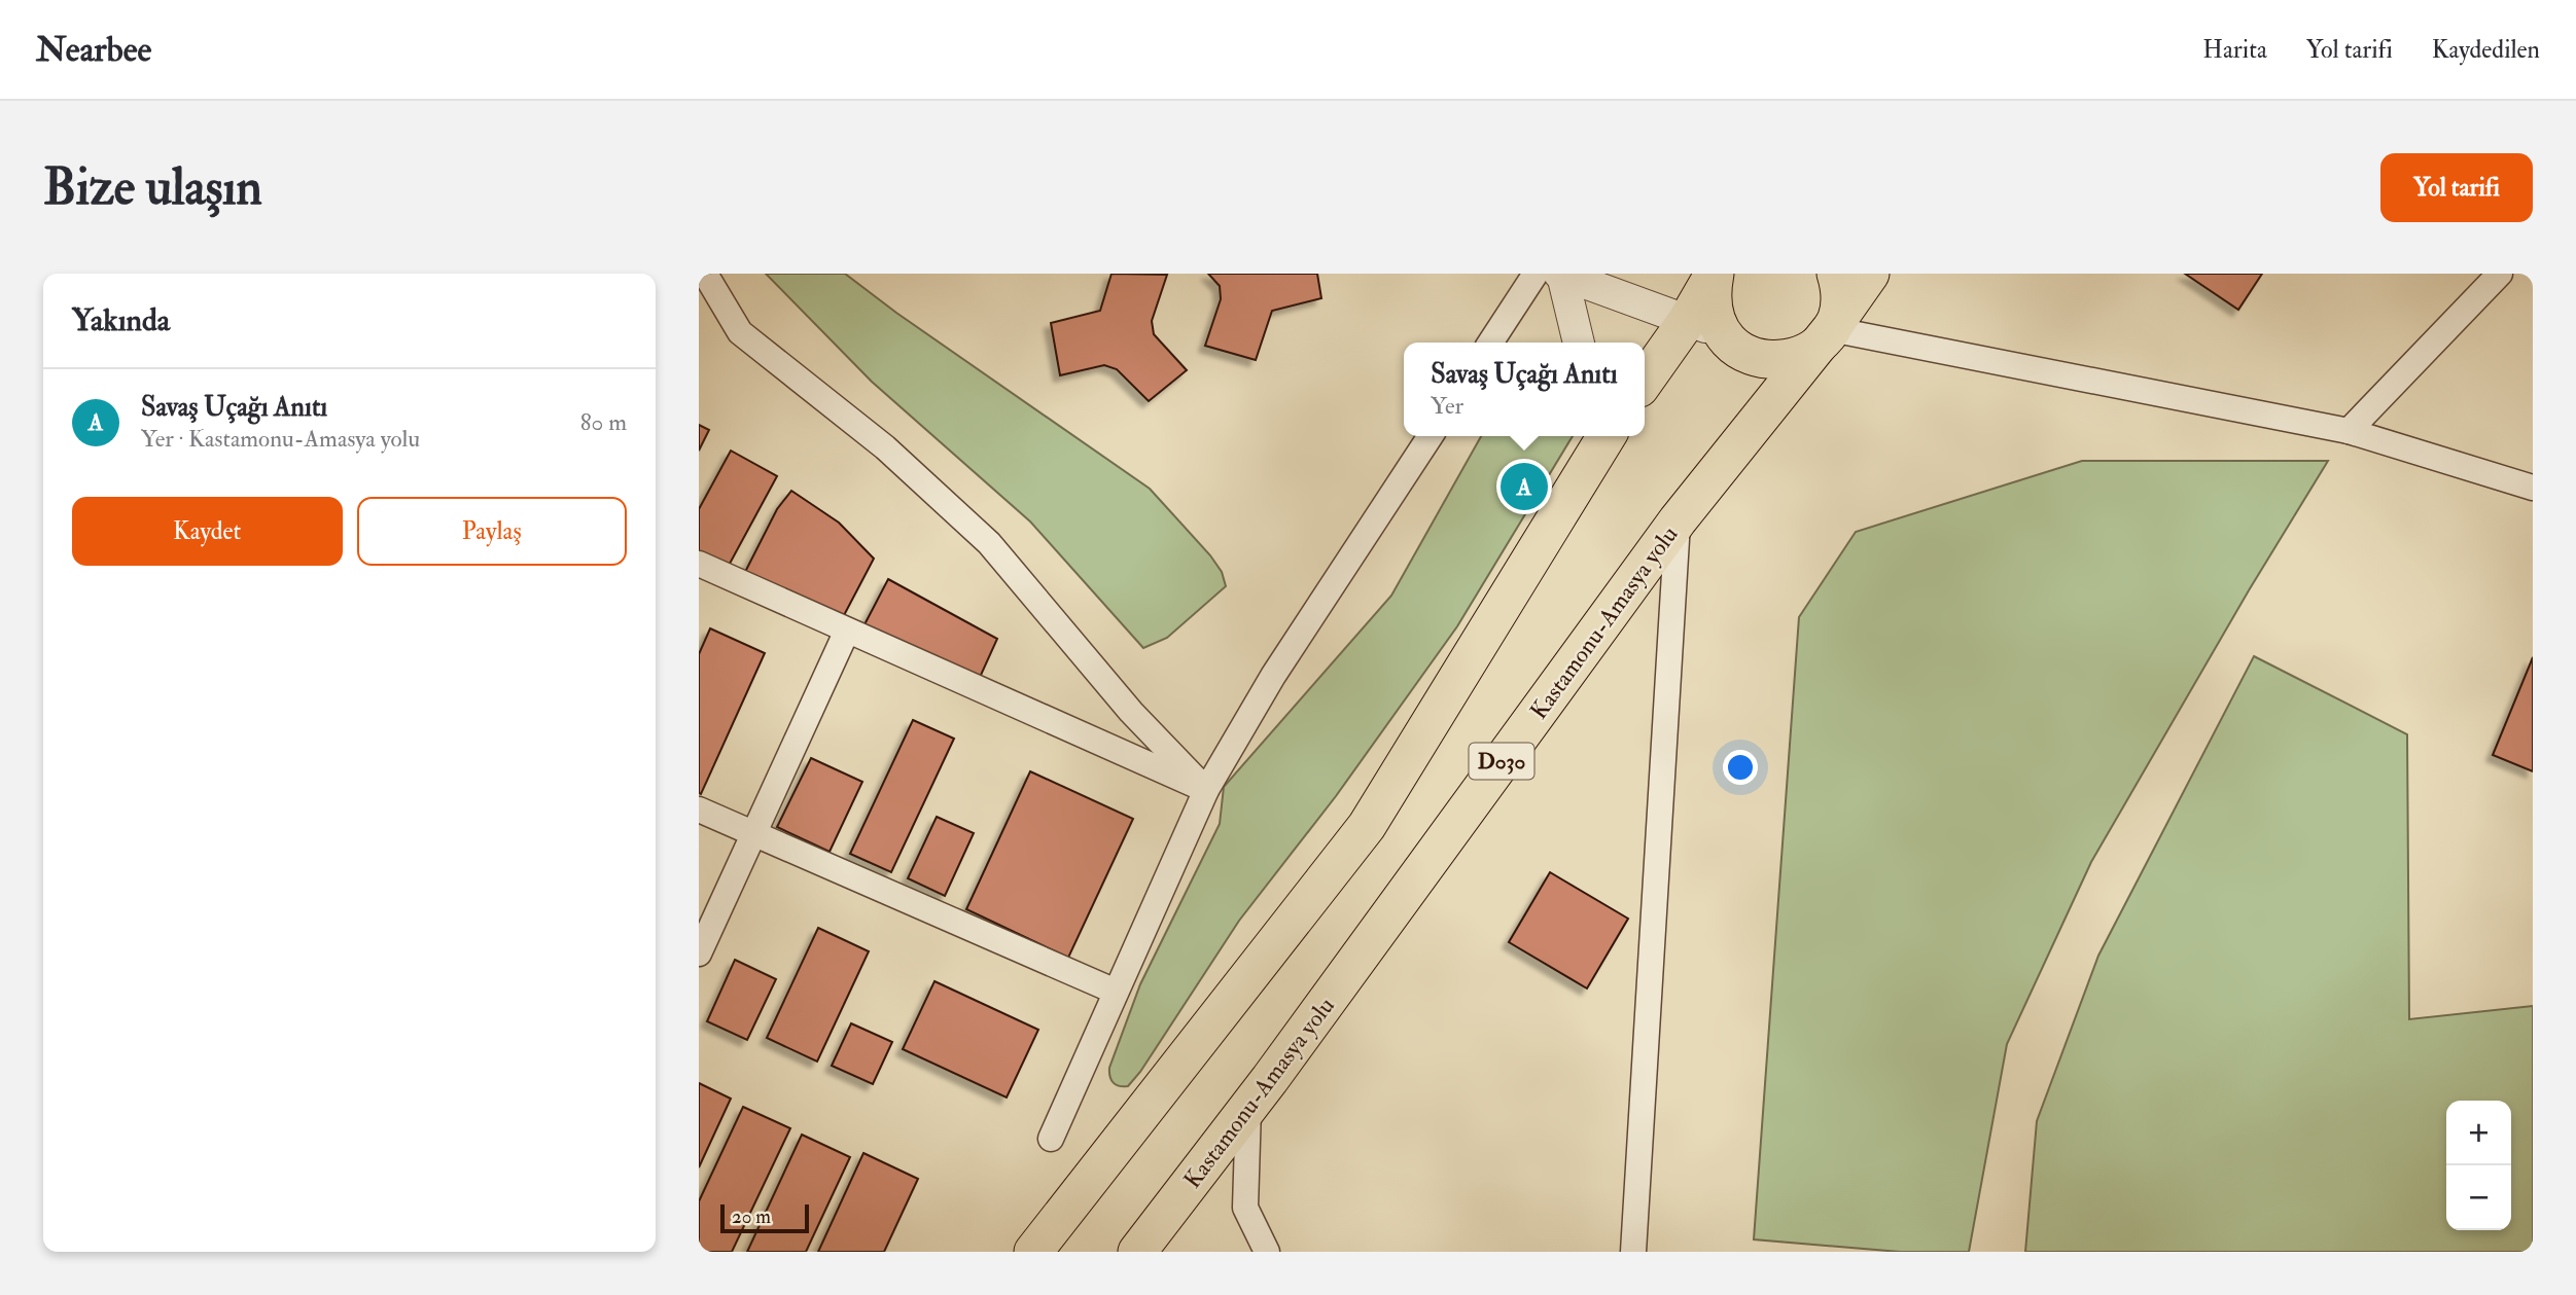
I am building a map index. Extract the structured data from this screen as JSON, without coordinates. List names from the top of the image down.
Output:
{
  "streets": {
    "main road": ["Kastamonu-Amasya yolu", "D030"]
  },
  "scale_bar": "20 m",
  "page": {
    "header": "Nearbee",
    "nav": ["Harita", "Yol tarifi", "Kaydedilen"],
    "buttons": [
      "Yol tarifi",
      ["Kaydet", "Paylaş"]
    ],
    "title": "Bize ulaşın",
    "heading": "Yakında",
    "popup": ["Savaş Uçağı Anıtı", "Yer"],
    "list": [
      {
        "mark": "A",
        "name": "Savaş Uçağı Anıtı",
        "note": "Yer · Kastamonu-Amasya yolu",
        "value": "80 m"
      }
    ],
    "pins": "A",
    "map_buttons": ["+", "−"],
    "scale": "20 m"
  }
}
